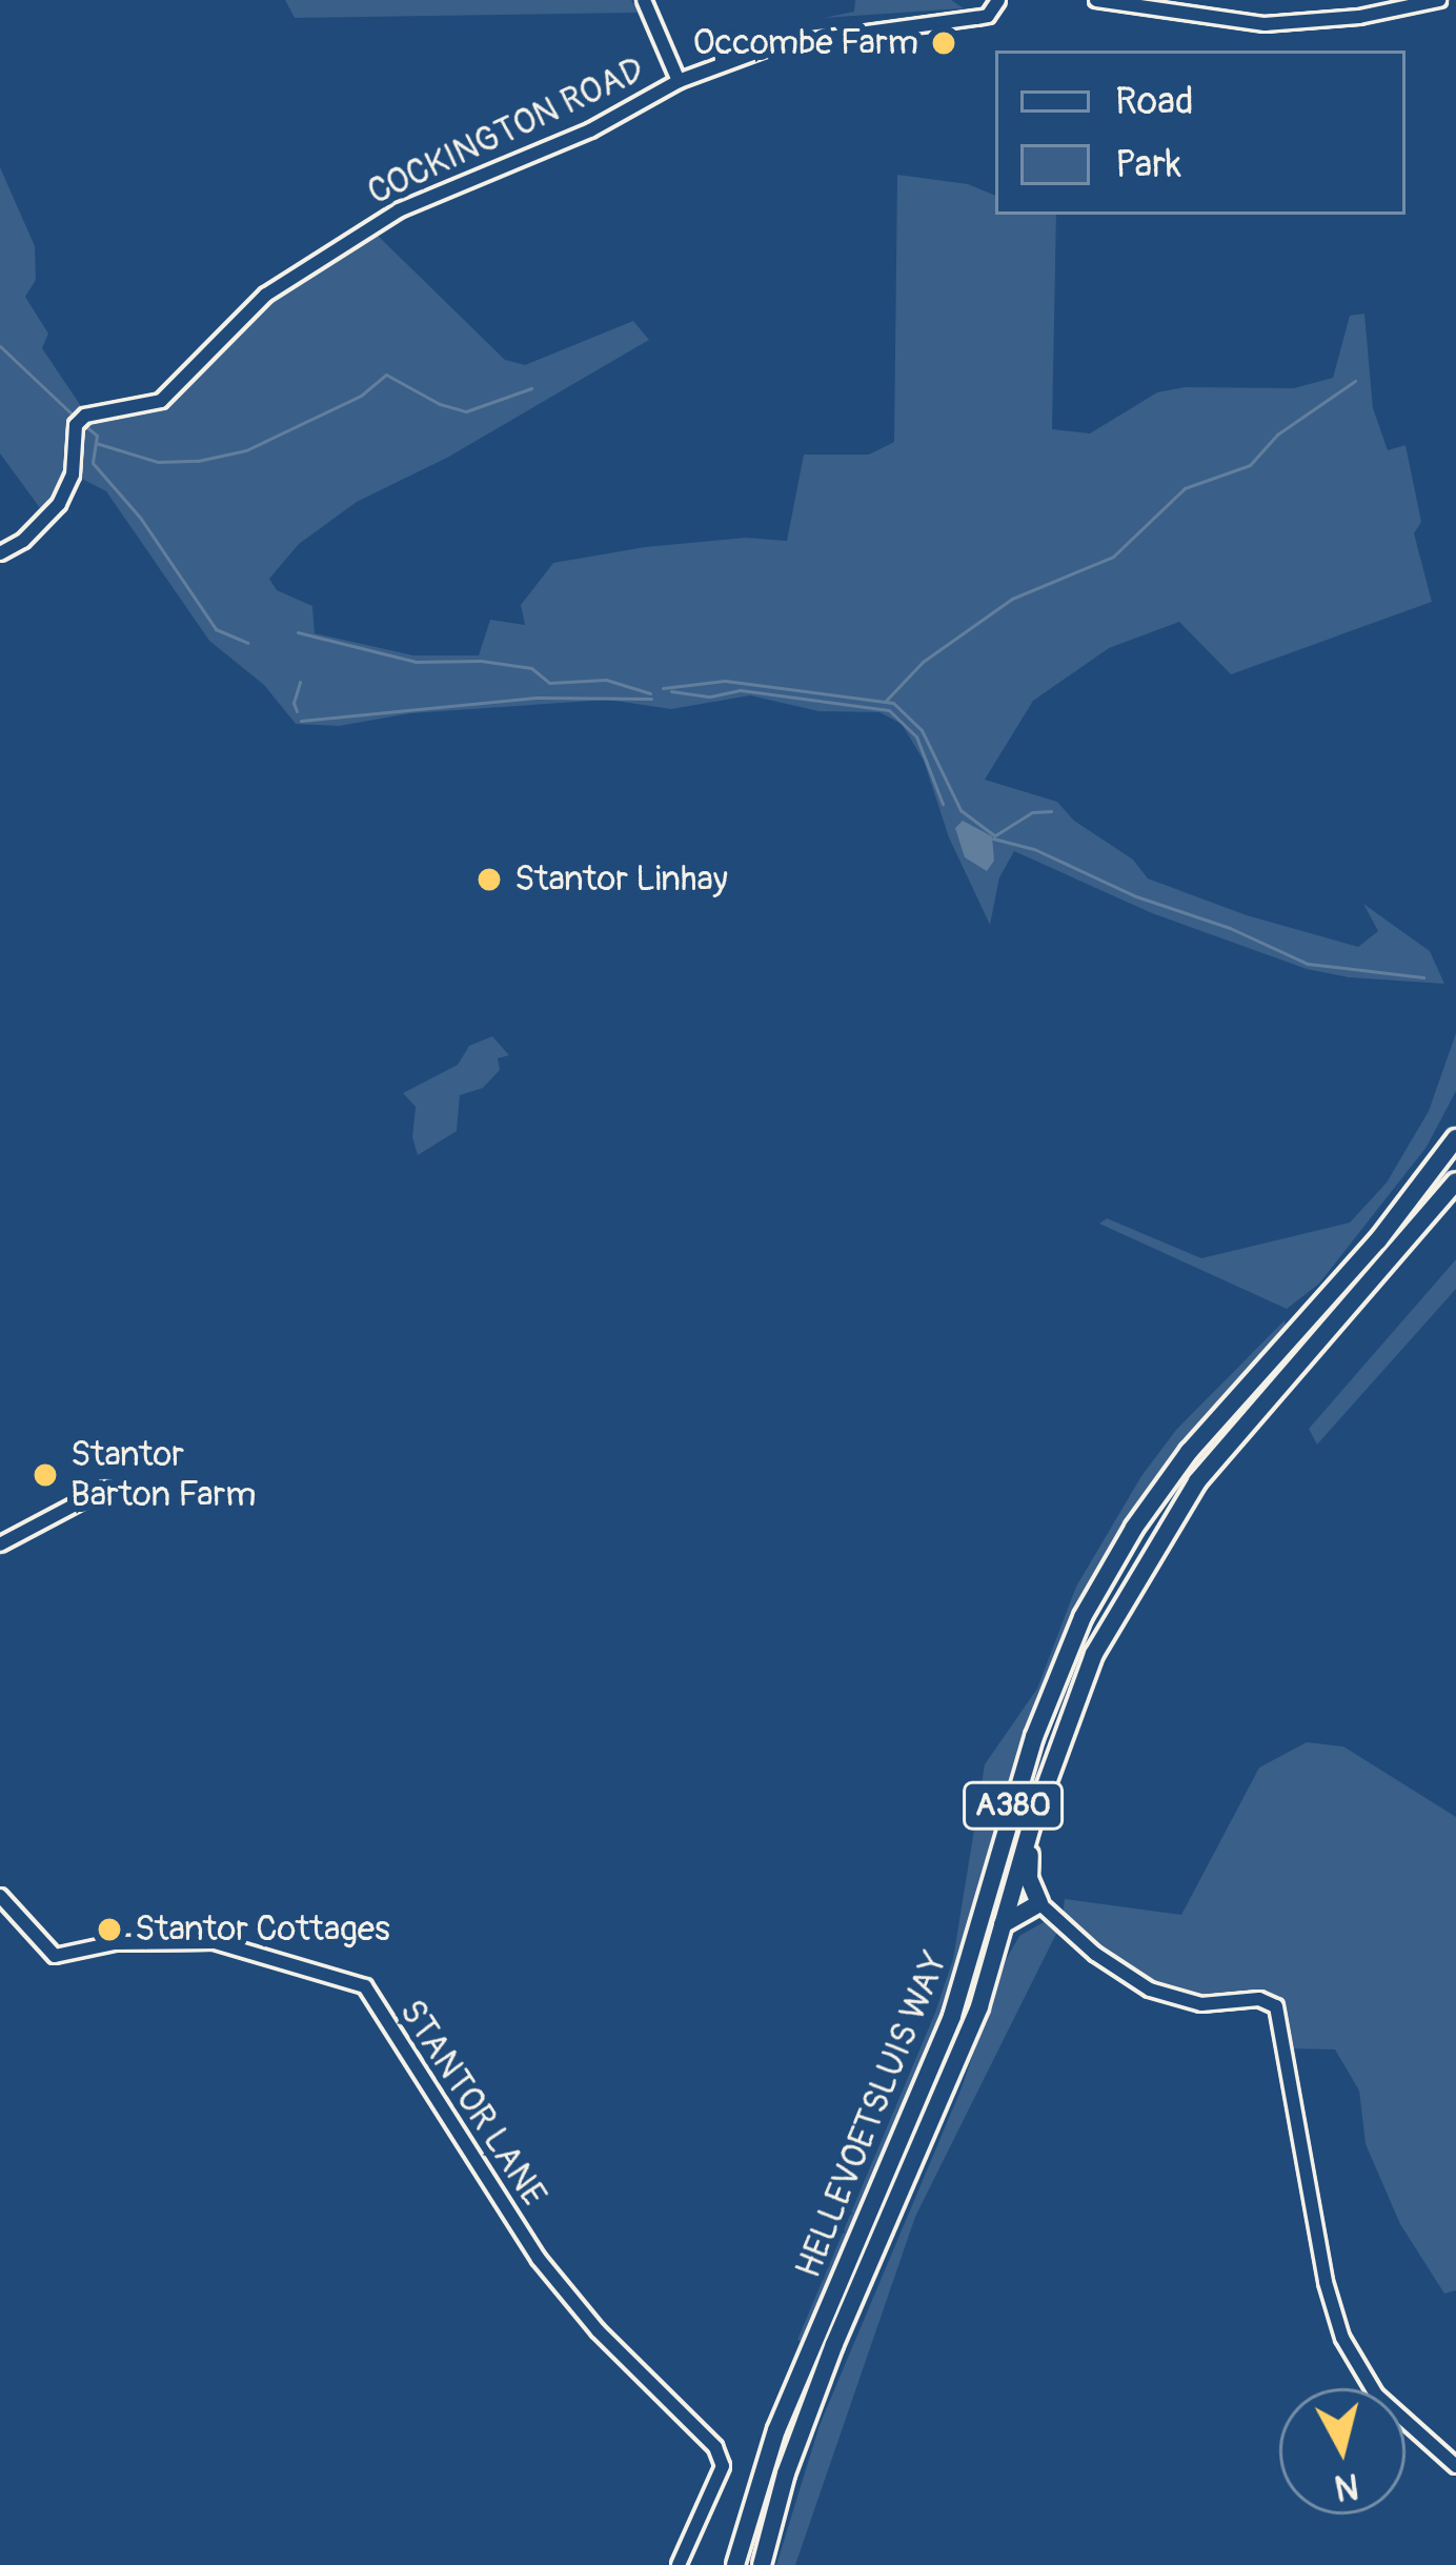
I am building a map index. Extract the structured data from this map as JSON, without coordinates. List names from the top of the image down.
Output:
{
  "streets": {
    "highway": ["A380", "HELLEVOETSLUIS WAY"],
    "street": ["COCKINGTON ROAD", "STANTOR LANE"]
  },
  "places": [
    "Occombe Farm",
    "Stantor Linhay",
    "Stantor Barton Farm",
    "Stantor Cottages"
  ],
  "legend": ["Road", "Park"],
  "north": "bottom"
}
